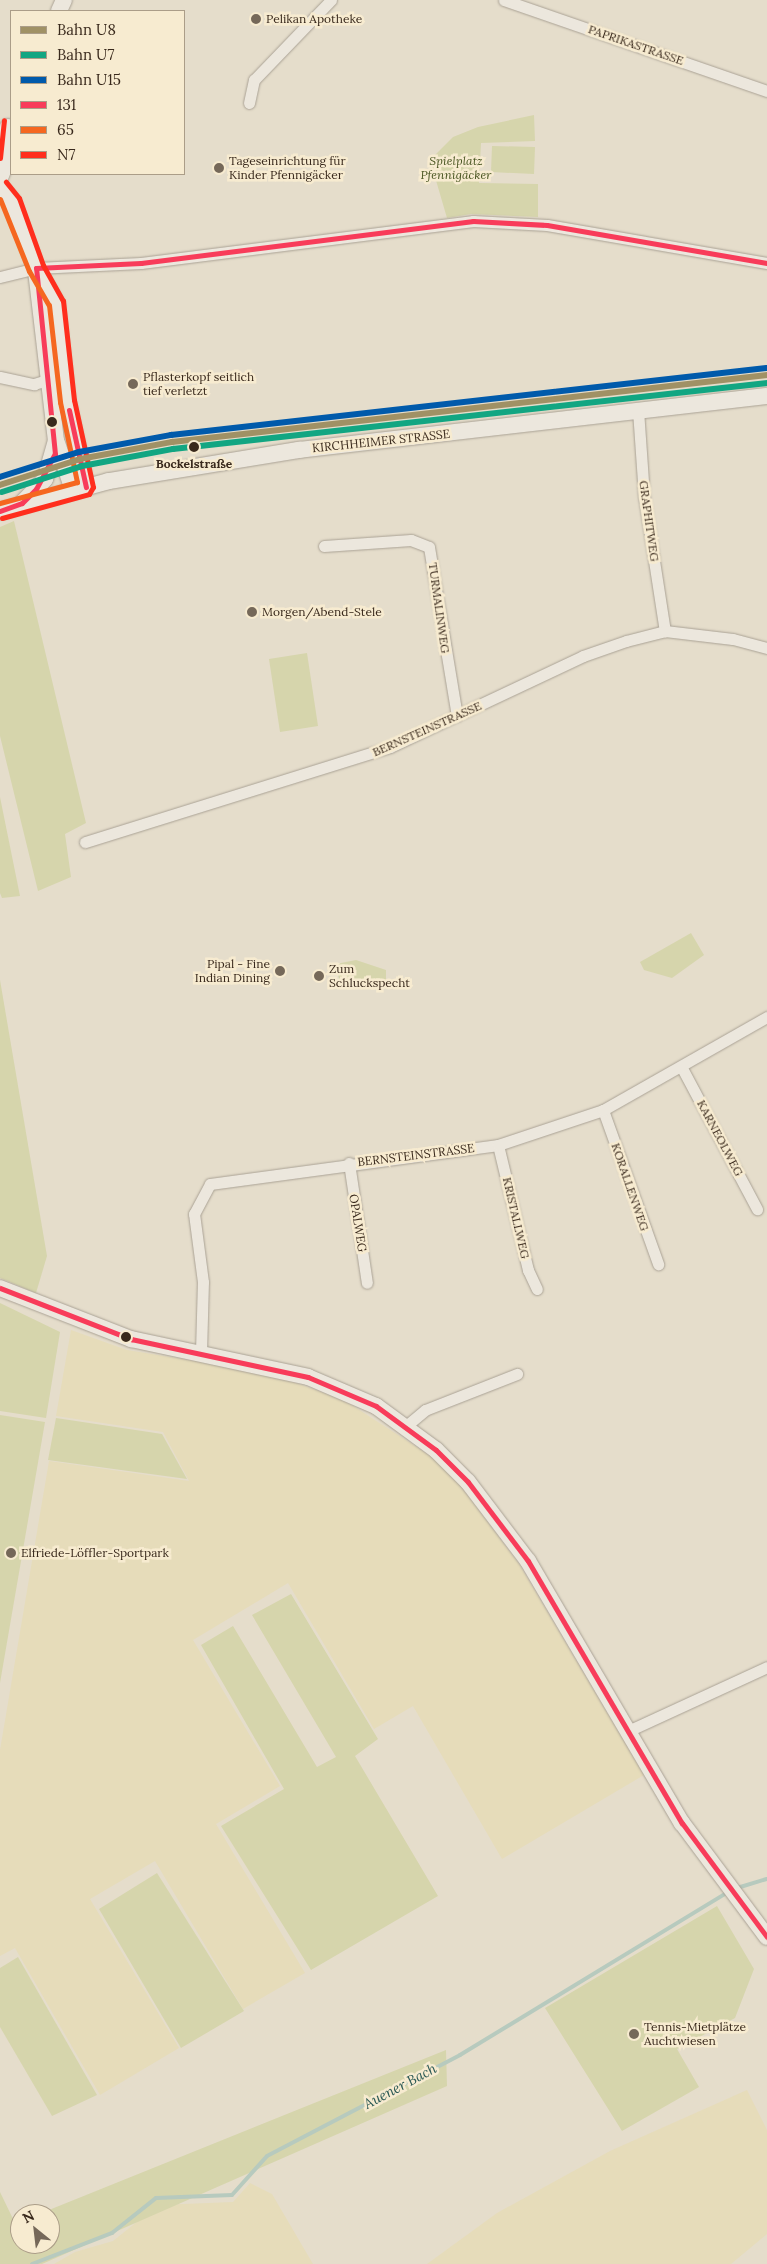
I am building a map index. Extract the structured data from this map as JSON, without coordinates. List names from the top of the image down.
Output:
{
  "streets": {
    "main road": ["KIRCHHEIMER STRASSE"],
    "street": [
      "PAPRIKASTRASSE",
      "GRAPHITWEG",
      "TURMALINWEG",
      "BERNSTEINSTRASSE",
      "KARNEOLWEG",
      "KORALLENWEG",
      "KRISTALLWEG",
      "OPALWEG"
    ]
  },
  "crossings": [
    ["KIRCHHEIMER STRASSE", "GRAPHITWEG"],
    ["GRAPHITWEG", "BERNSTEINSTRASSE"],
    ["TURMALINWEG", "BERNSTEINSTRASSE"],
    ["BERNSTEINSTRASSE", "KARNEOLWEG"],
    ["BERNSTEINSTRASSE", "KORALLENWEG"],
    ["BERNSTEINSTRASSE", "KRISTALLWEG"],
    ["BERNSTEINSTRASSE", "OPALWEG"]
  ],
  "water": ["Auener Bach"],
  "parks": ["Spielplatz Pfennigäcker"],
  "places": [
    "Pelikan Apotheke",
    "Tageseinrichtung für Kinder Pfennigäcker",
    "Pflasterkopf seitlich tief verletzt",
    "Bockelstraße",
    "Morgen/Abend-Stele",
    "Pipal - Fine Indian Dining",
    "Zum Schluckspecht",
    "Elfriede-Löffler-Sportpark",
    "Tennis-Mietplätze Auchtwiesen"
  ],
  "lines": [
    "transit line N7",
    "transit line 65",
    "transit line 131",
    "rail line U15",
    "rail line U8",
    "rail line U7"
  ],
  "legend": [
    "Bahn U8",
    "Bahn U7",
    "Bahn U15",
    "131",
    "65",
    "N7"
  ],
  "north": "top left"
}
